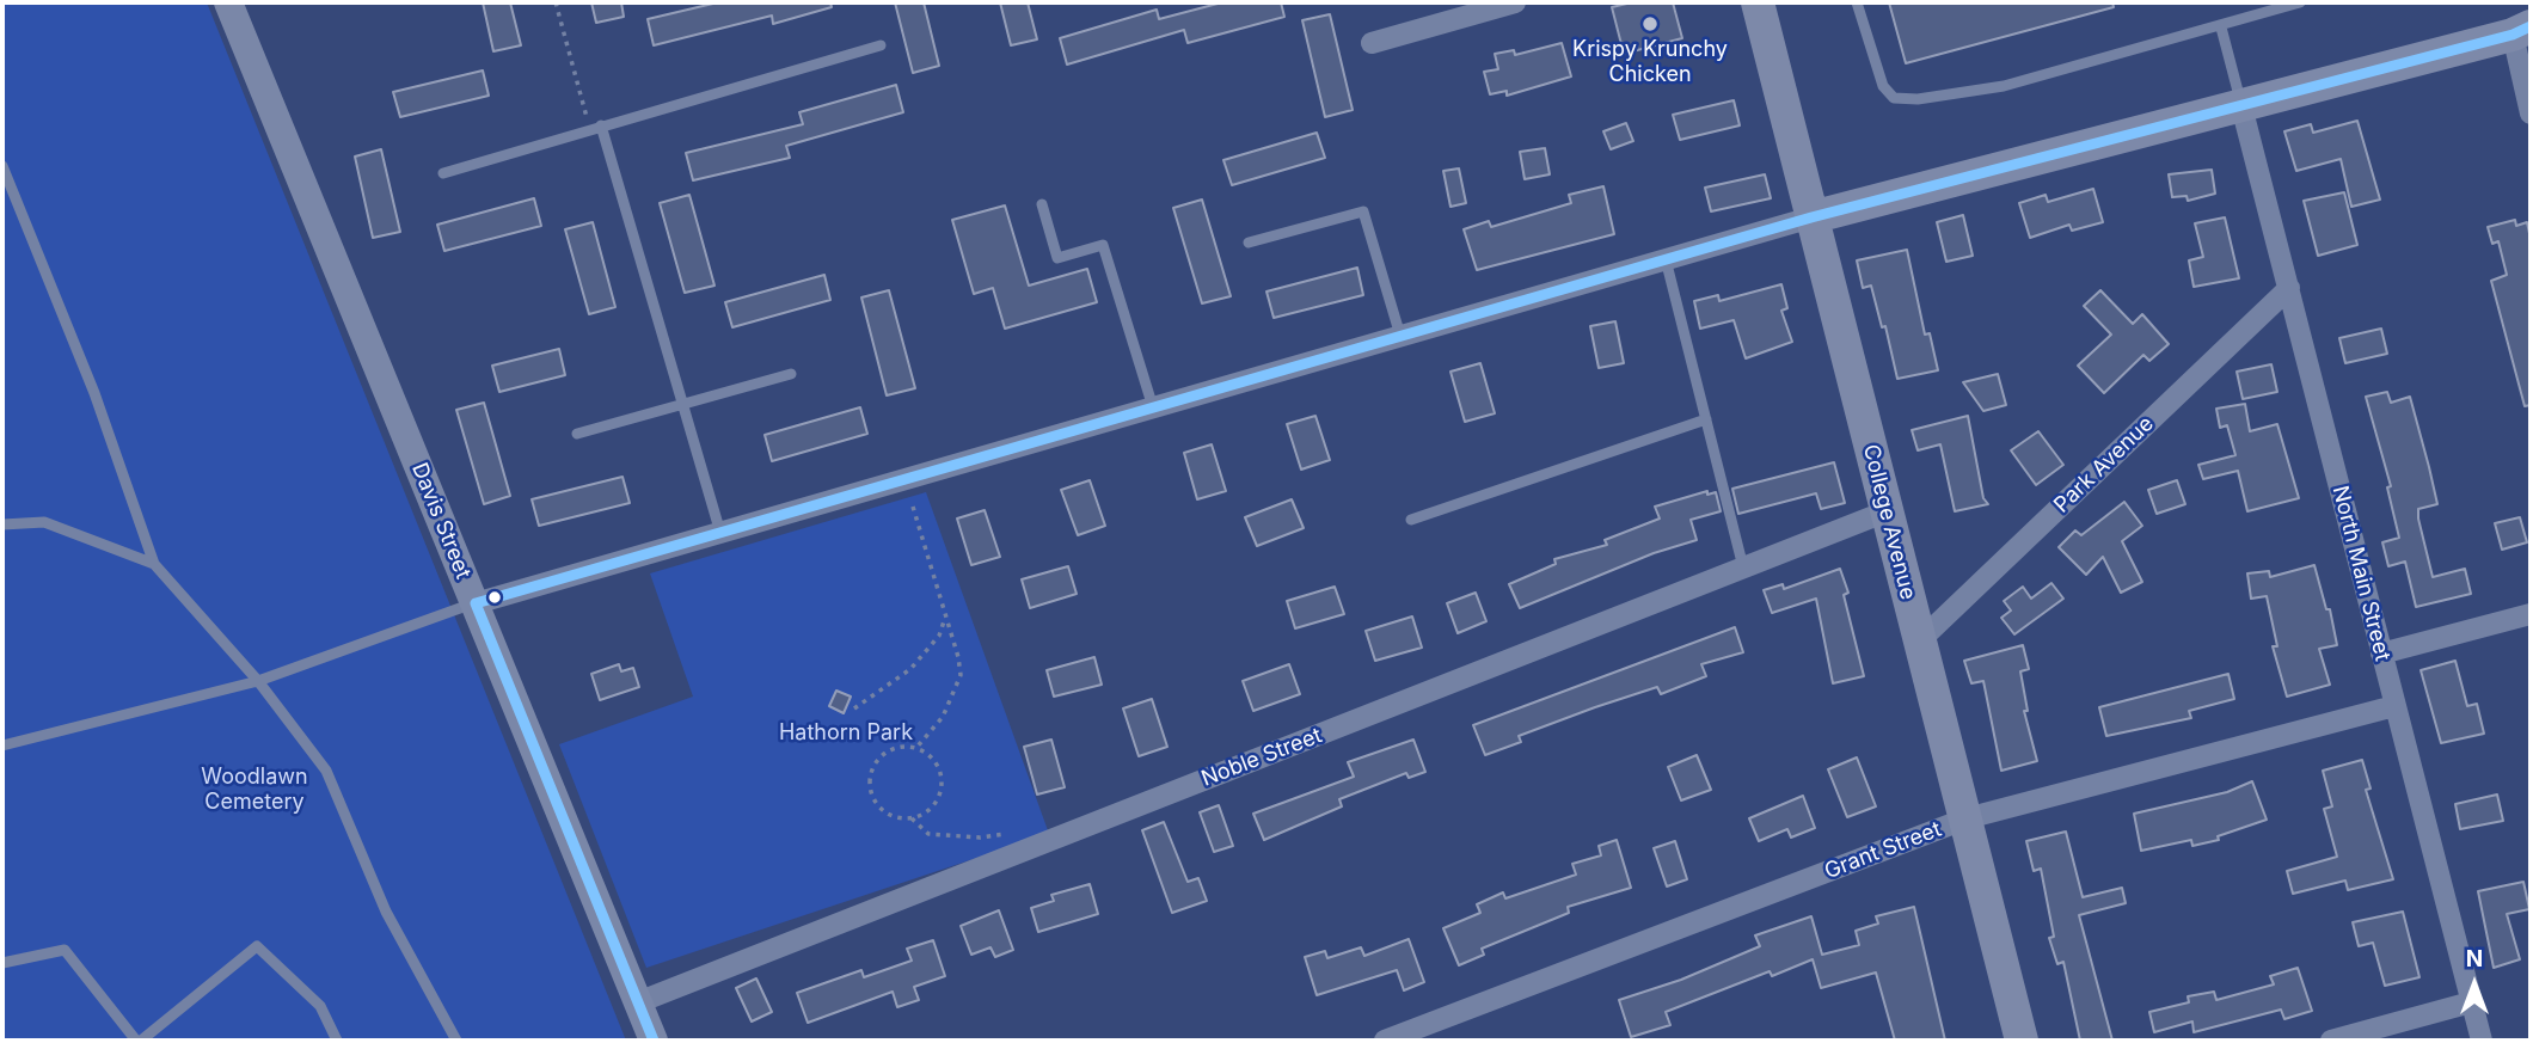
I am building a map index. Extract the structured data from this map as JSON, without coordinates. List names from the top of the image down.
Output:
{
  "streets": {
    "main road": ["College Avenue"],
    "street": [
      "Park Avenue",
      "Davis Street",
      "North Main Street",
      "Noble Street",
      "Grant Street"
    ]
  },
  "crossings": [
    ["Park Avenue", "College Avenue"],
    ["Park Avenue", "North Main Street"],
    ["Davis Street", "Noble Street"],
    ["College Avenue", "Noble Street"],
    ["College Avenue", "Grant Street"],
    ["North Main Street", "Grant Street"]
  ],
  "parks": ["Hathorn Park", "Woodlawn Cemetery"],
  "places": ["Krispy Krunchy Chicken"],
  "north": "top"
}
